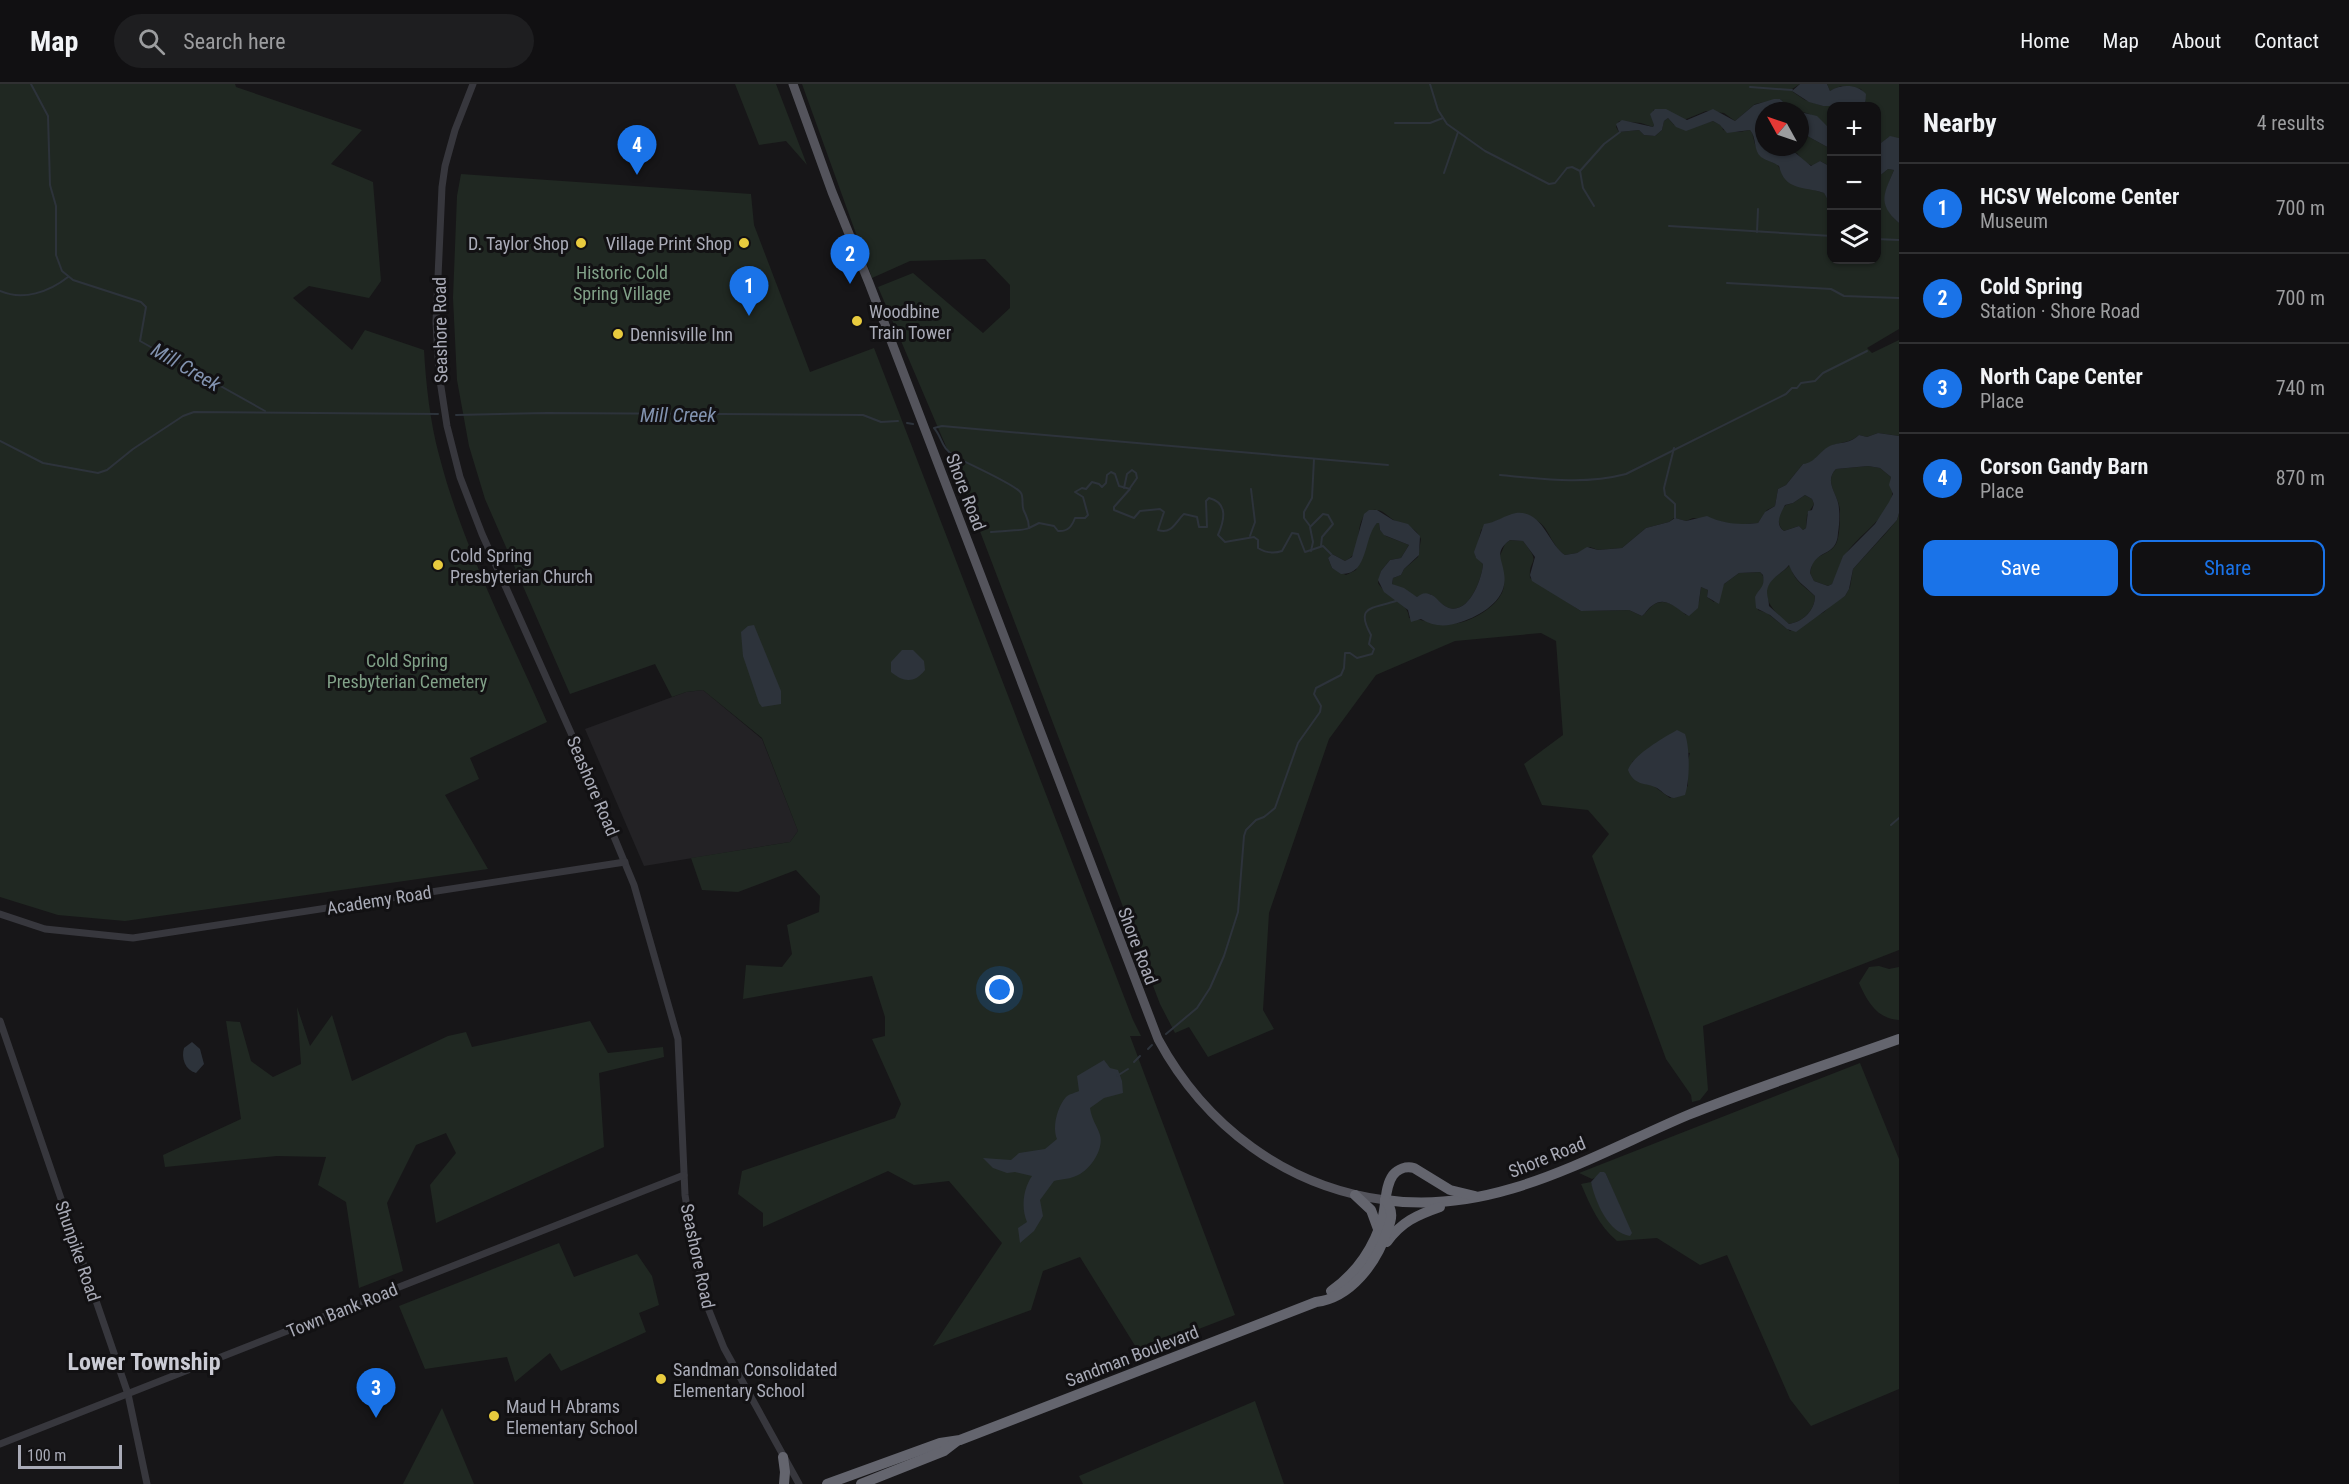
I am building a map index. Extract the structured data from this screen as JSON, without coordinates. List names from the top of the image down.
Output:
{
  "streets": {
    "highway": ["Shore Road", "Sandman Boulevard"],
    "street": [
      "Seashore Road",
      "Academy Road",
      "Shunpike Road",
      "Town Bank Road"
    ]
  },
  "crossings": [
    ["Seashore Road", "Academy Road"],
    ["Seashore Road", "Town Bank Road"],
    ["Shore Road", "Sandman Boulevard"],
    ["Shunpike Road", "Town Bank Road"]
  ],
  "districts": ["Lower Township"],
  "water": ["Mill Creek"],
  "parks": ["Historic Cold Spring Village", "Cold Spring Presbyterian Cemetery"],
  "places": [
    "D. Taylor Shop",
    "Village Print Shop",
    "Woodbine Train Tower",
    "Dennisville Inn",
    "Cold Spring Presbyterian Church",
    "Sandman Consolidated Elementary School",
    "Maud H Abrams Elementary School"
  ],
  "scale_bar": "100 m",
  "north": "top left",
  "page": {
    "header": "Map",
    "search": "Search here",
    "nav": [
      "Home",
      "Map",
      "About",
      "Contact"
    ],
    "heading": ["Nearby", "4 results"],
    "map_buttons": ["+", "−"],
    "pins": [
      "4",
      "2",
      "1",
      "3"
    ],
    "list": [
      {
        "mark": "1",
        "name": "HCSV Welcome Center",
        "note": "Museum",
        "value": "700 m"
      },
      {
        "mark": "2",
        "name": "Cold Spring",
        "note": "Station · Shore Road",
        "value": "700 m"
      },
      {
        "mark": "3",
        "name": "North Cape Center",
        "note": "Place",
        "value": "740 m"
      },
      {
        "mark": "4",
        "name": "Corson Gandy Barn",
        "note": "Place",
        "value": "870 m"
      }
    ],
    "buttons": ["Save", "Share"],
    "scale": "100 m"
  }
}
